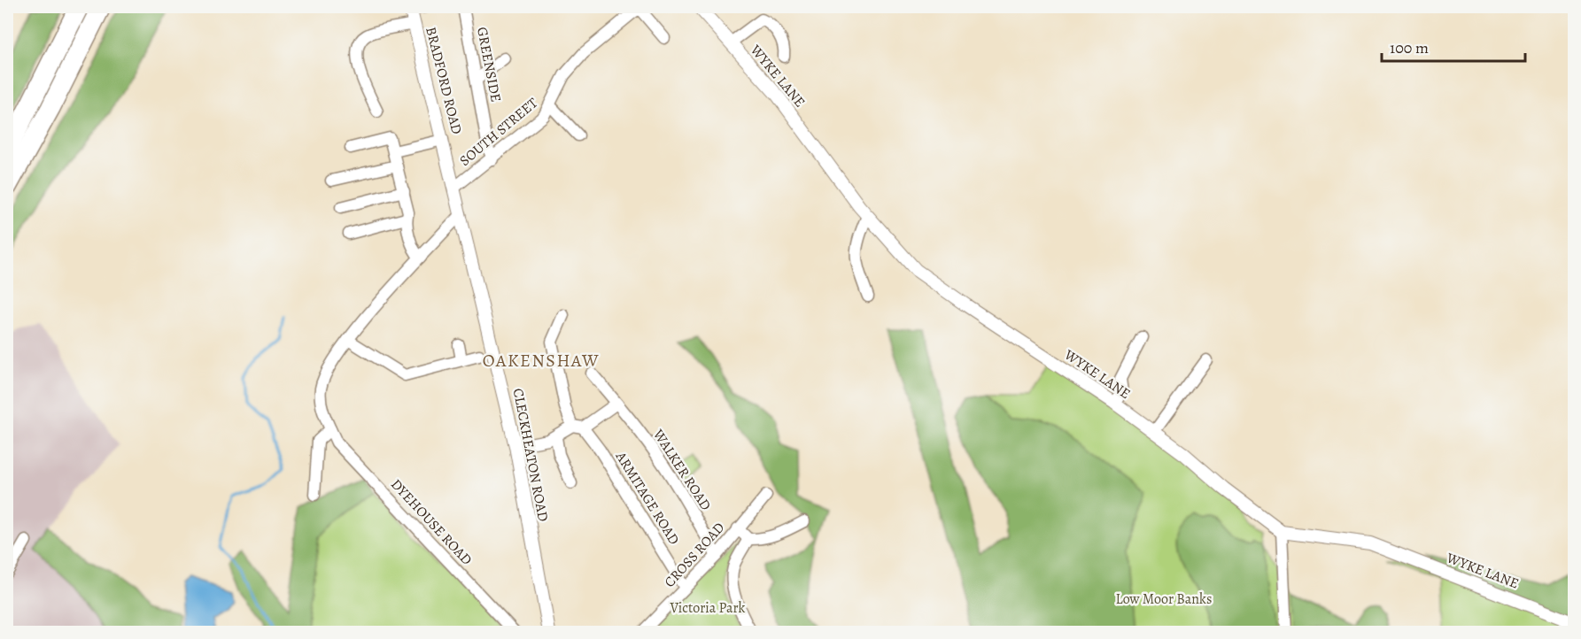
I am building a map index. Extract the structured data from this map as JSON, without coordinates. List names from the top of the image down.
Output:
{
  "streets": {
    "street": [
      "GREENSIDE",
      "WYKE LANE",
      "BRADFORD ROAD",
      "SOUTH STREET",
      "CLECKHEATON ROAD",
      "WALKER ROAD",
      "ARMITAGE ROAD",
      "DYEHOUSE ROAD",
      "CROSS ROAD"
    ]
  },
  "crossings": [
    ["GREENSIDE", "SOUTH STREET"],
    ["BRADFORD ROAD", "CLECKHEATON ROAD"],
    ["SOUTH STREET", "CLECKHEATON ROAD"],
    ["CLECKHEATON ROAD", "DYEHOUSE ROAD"],
    ["WALKER ROAD", "CROSS ROAD"],
    ["ARMITAGE ROAD", "CROSS ROAD"]
  ],
  "districts": ["OAKENSHAW"],
  "parks": ["Low Moor Banks", "Victoria Park"],
  "scale_bar": "100 m"
}
